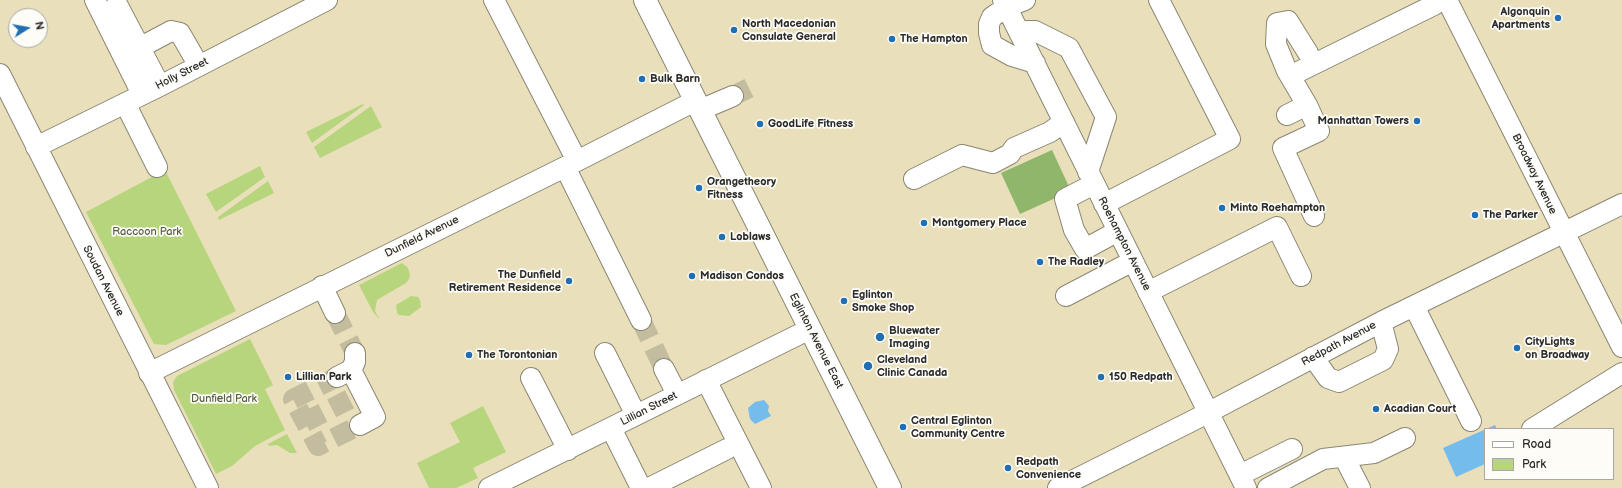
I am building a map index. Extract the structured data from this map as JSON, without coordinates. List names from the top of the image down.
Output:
{
  "streets": {
    "main road": ["Eglinton Avenue East"],
    "street": [
      "Holly Street",
      "Broadway Avenue",
      "Dunfield Avenue",
      "Roehampton Avenue",
      "Soudan Avenue",
      "Redpath Avenue",
      "Lillian Street"
    ]
  },
  "crossings": [
    ["Holly Street", "Soudan Avenue"],
    ["Broadway Avenue", "Redpath Avenue"],
    ["Dunfield Avenue", "Soudan Avenue"],
    ["Dunfield Avenue", "Eglinton Avenue East"],
    ["Roehampton Avenue", "Redpath Avenue"],
    ["Eglinton Avenue East", "Lillian Street"]
  ],
  "parks": ["Raccoon Park", "Dunfield Park"],
  "places": [
    "Algonquin Apartments",
    "North Macedonian Consulate General",
    "The Hampton",
    "Bulk Barn",
    "Manhattan Towers",
    "GoodLife Fitness",
    "Orangetheory Fitness",
    "Minto Roehampton",
    "The Parker",
    "Montgomery Place",
    "Loblaws",
    "The Radley",
    "Madison Condos",
    "The Dunfield Retirement Residence",
    "Eglinton Smoke Shop",
    "Bluewater Imaging",
    "CityLights on Broadway",
    "The Torontonian",
    "Cleveland Clinic Canada",
    "Lillian Park",
    "150 Redpath",
    "Acadian Court",
    "Central Eglinton Community Centre",
    "Redpath Convenience"
  ],
  "legend": ["Road", "Park"],
  "north": "right"
}
